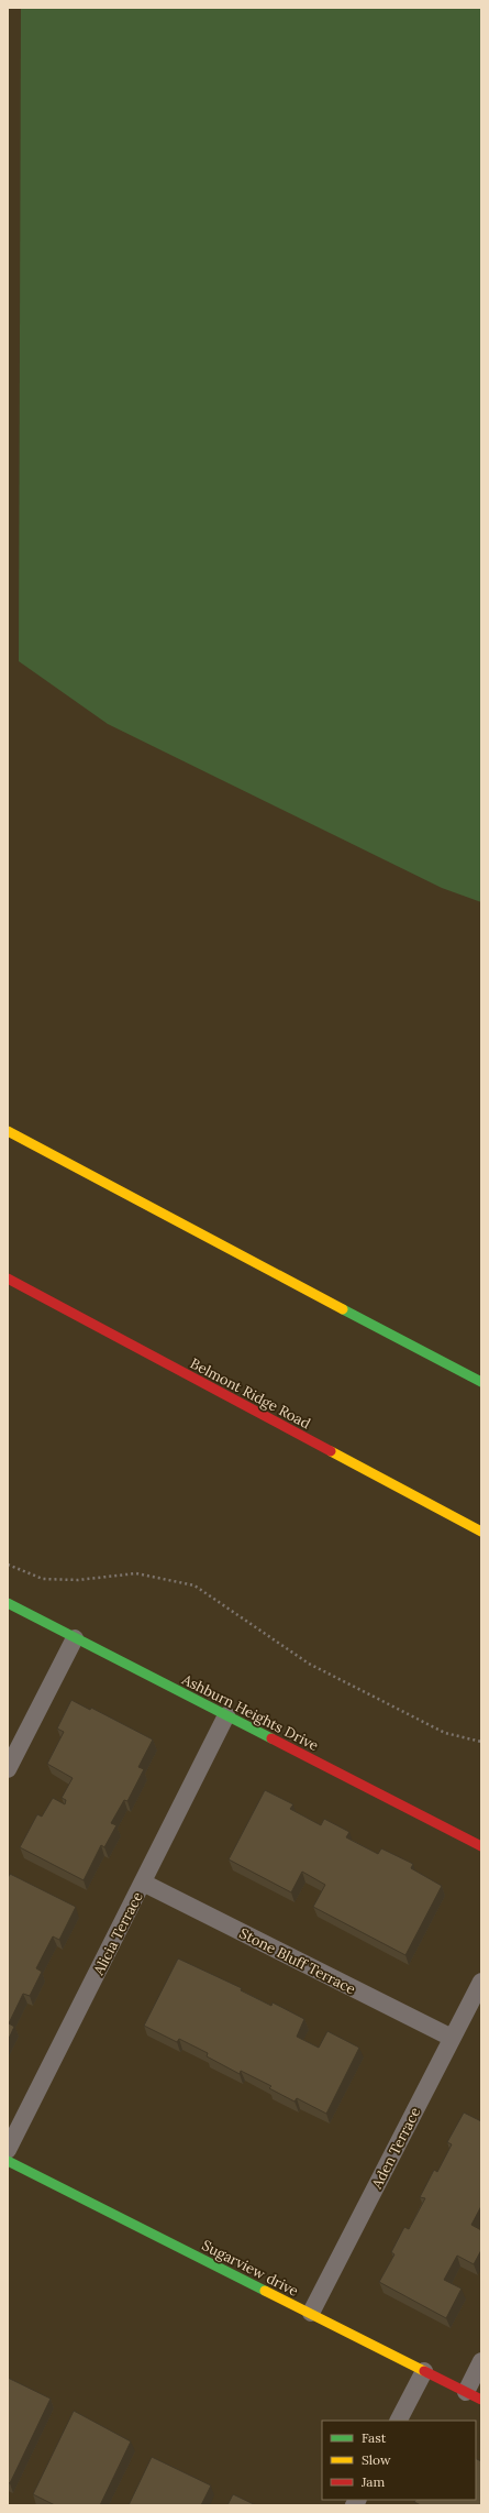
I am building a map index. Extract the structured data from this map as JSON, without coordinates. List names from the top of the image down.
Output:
{
  "streets": {
    "main road": ["Belmont Ridge Road", "Ashburn Heights Drive", "Sugarview drive"],
    "lane": ["Alicia Terrace", "Stone Bluff Terrace", "Aden Terrace"]
  },
  "crossings": [
    ["Ashburn Heights Drive", "Alicia Terrace"],
    ["Alicia Terrace", "Stone Bluff Terrace"],
    ["Stone Bluff Terrace", "Aden Terrace"],
    ["Aden Terrace", "Sugarview drive"]
  ],
  "legend": ["Fast", "Slow", "Jam"]
}
